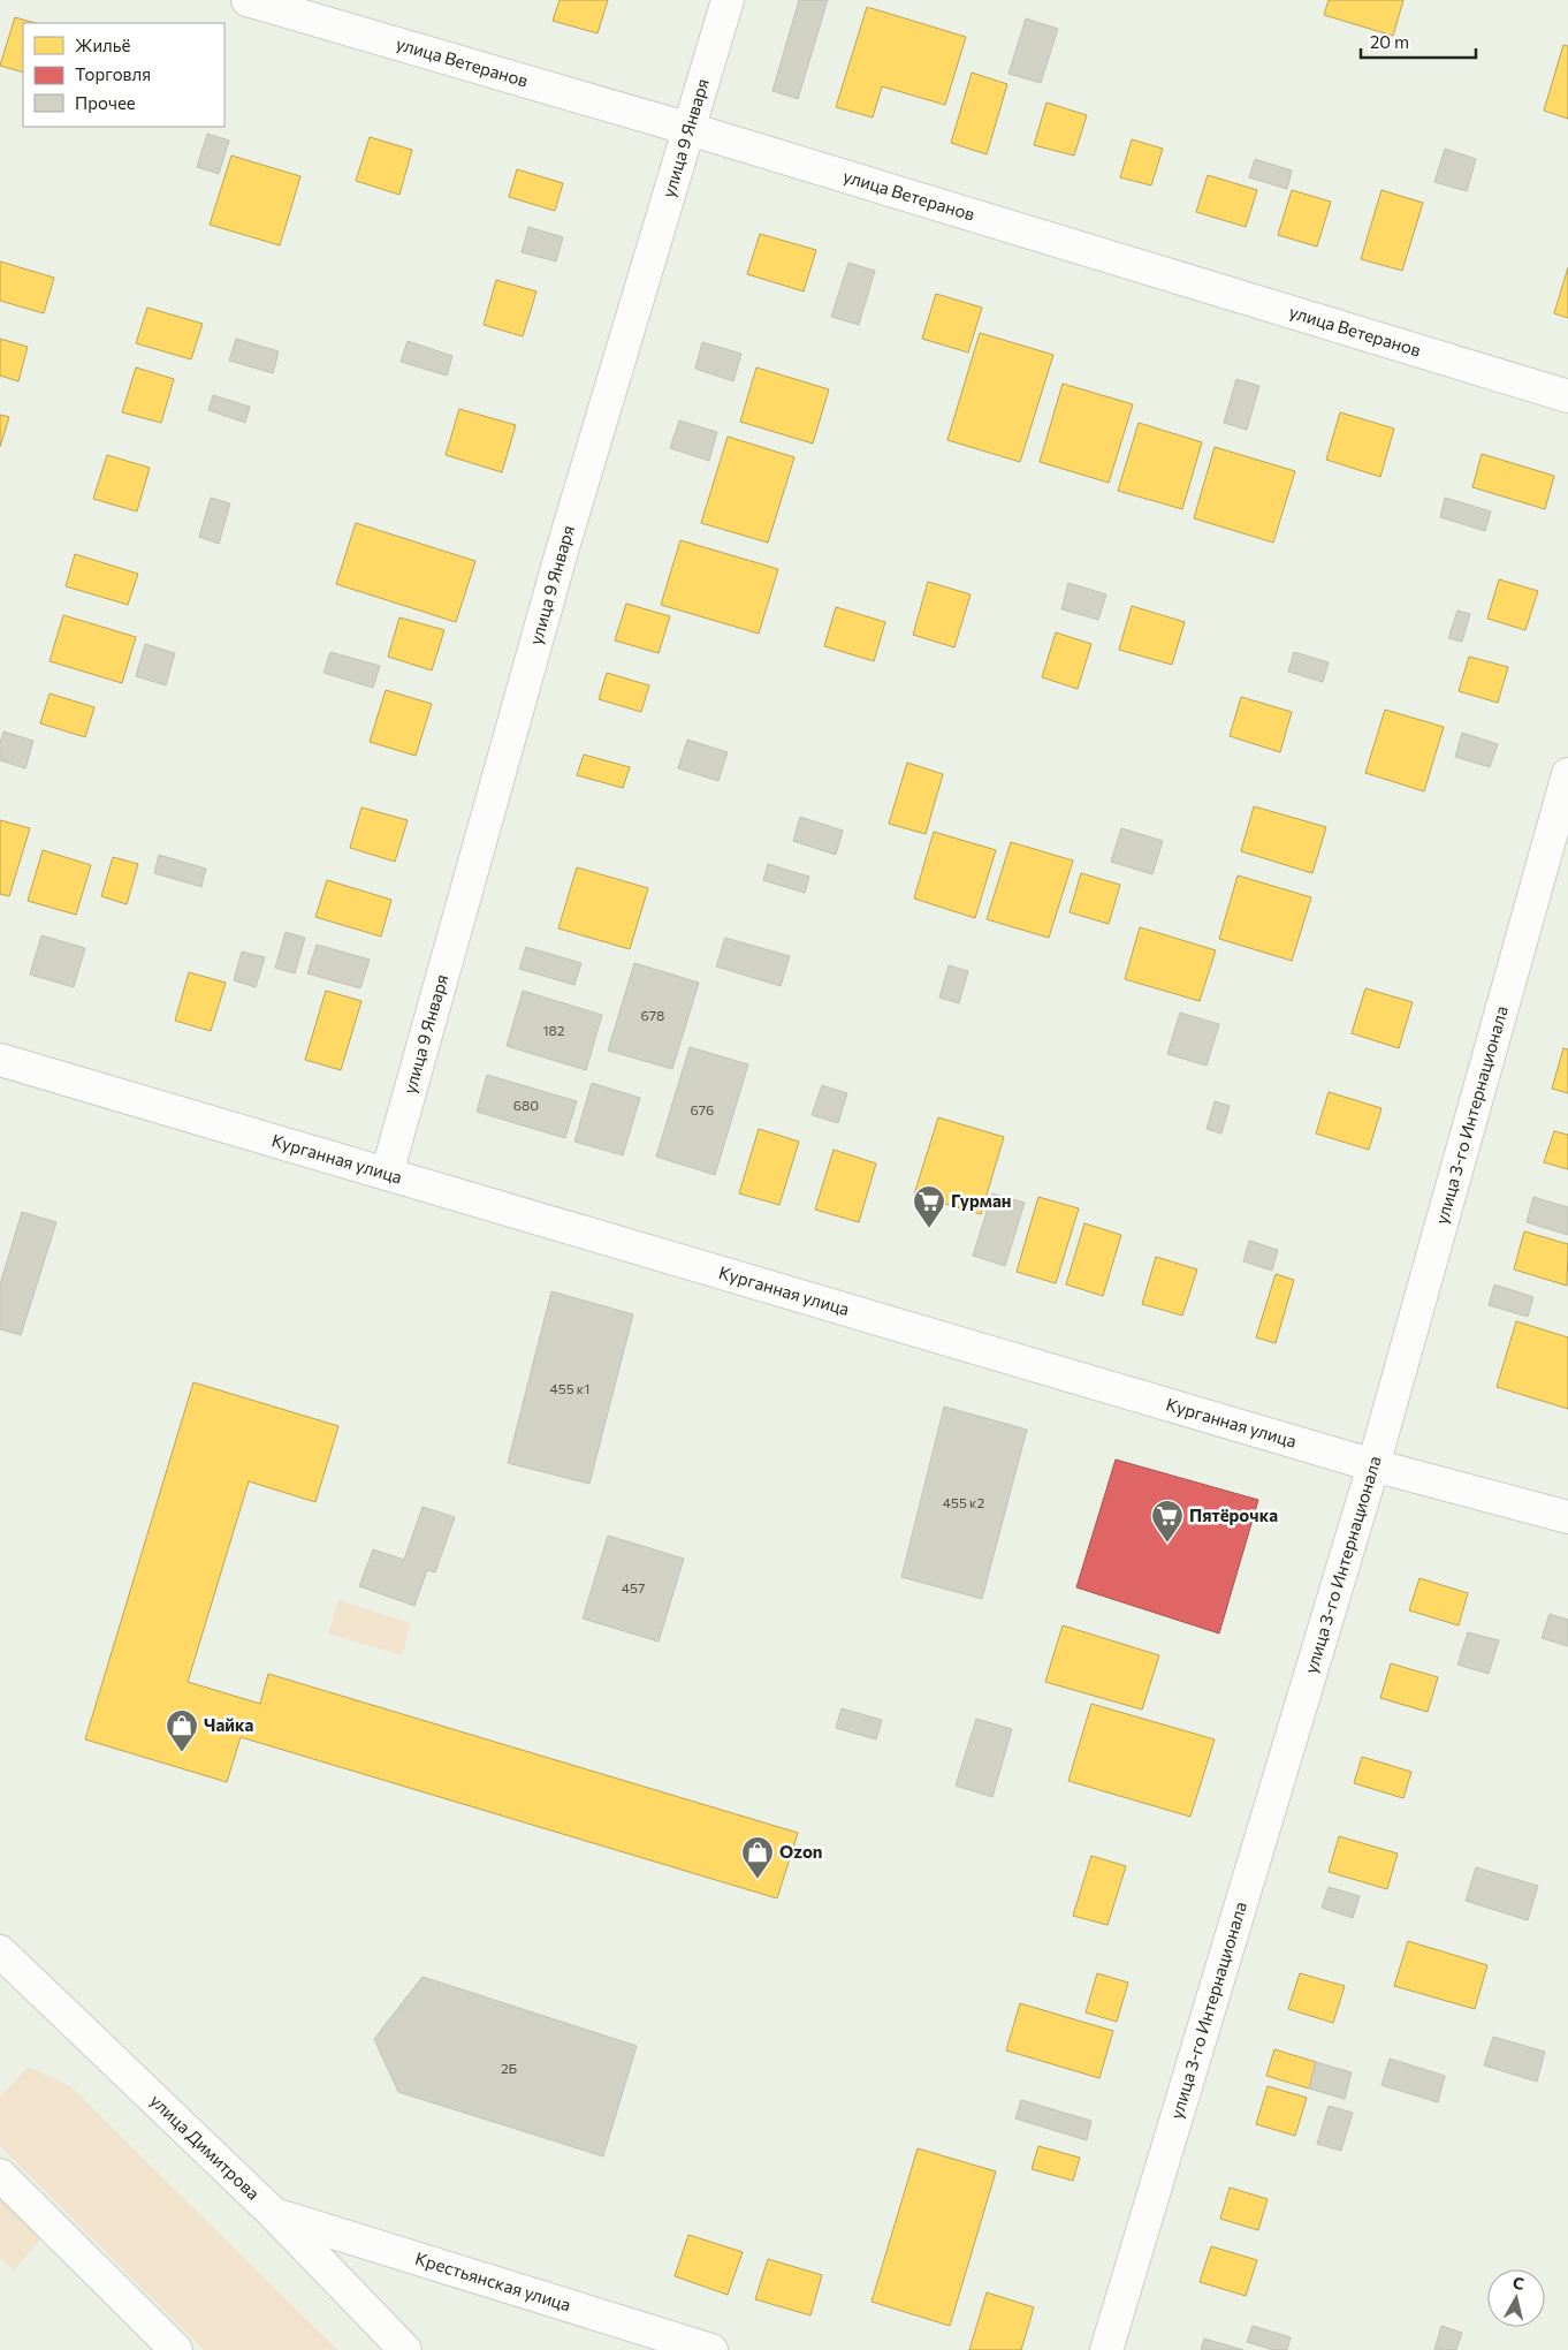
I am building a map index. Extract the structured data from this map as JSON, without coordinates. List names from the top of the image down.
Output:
{
  "streets": {
    "street": [
      "улица Ветеранов",
      "улица 9 Января",
      "улица 3-го Интернационала",
      "Курганная улица",
      "улица Димитрова",
      "Крестьянская улица"
    ]
  },
  "crossings": [
    ["улица Ветеранов", "улица 9 Января"],
    ["улица 9 Января", "Курганная улица"],
    ["улица 3-го Интернационала", "Курганная улица"],
    ["улица Димитрова", "Крестьянская улица"]
  ],
  "places": {
    "supermarket": ["Гурман", "Пятёрочка"],
    "shop": ["Чайка", "Ozon"]
  },
  "house_numbers": [
    "678",
    "182",
    "680",
    "676",
    "455 к1",
    "455 к2",
    "457",
    "2Б"
  ],
  "legend": ["Жильё", "Торговля", "Прочее"],
  "scale_bar": "20 m",
  "north": "top"
}
